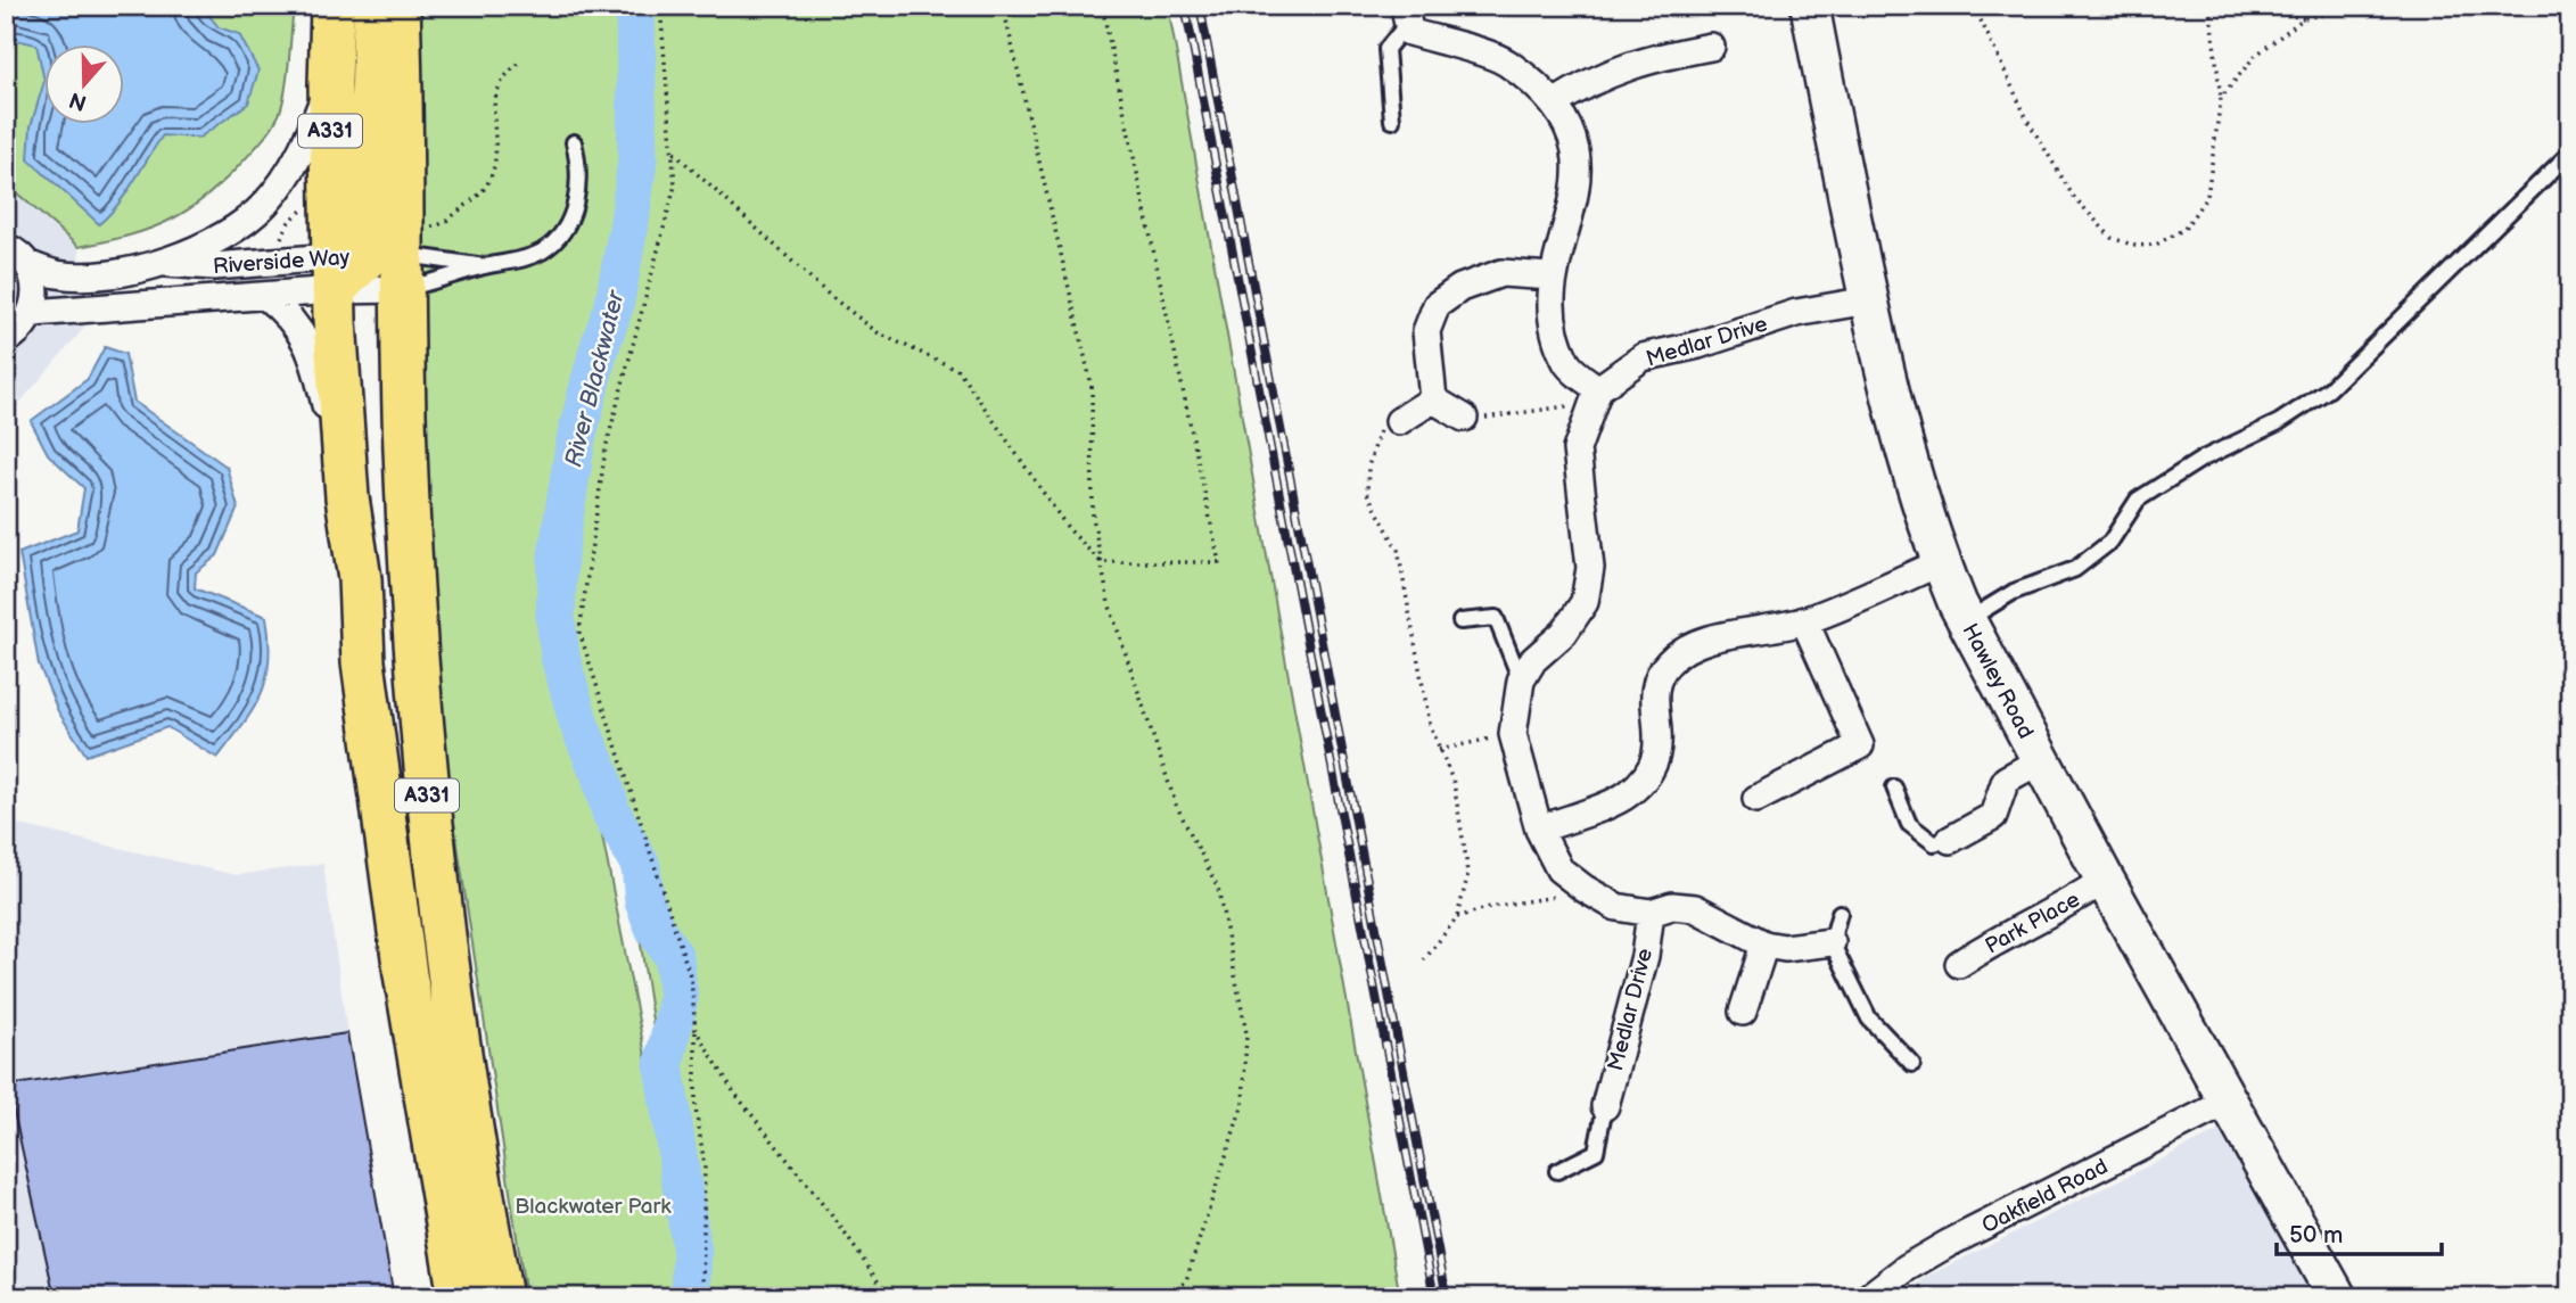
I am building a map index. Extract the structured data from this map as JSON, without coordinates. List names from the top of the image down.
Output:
{
  "streets": {
    "main road": ["A331", "Hawley Road"],
    "street": [
      "Riverside Way",
      "Medlar Drive",
      "Park Place",
      "Oakfield Road"
    ]
  },
  "crossings": [
    ["A331", "Riverside Way"],
    ["Medlar Drive", "Hawley Road"],
    ["Hawley Road", "Park Place"],
    ["Hawley Road", "Oakfield Road"]
  ],
  "water": ["River Blackwater"],
  "parks": ["Blackwater Park"],
  "scale_bar": "50 m",
  "north": "bottom"
}
